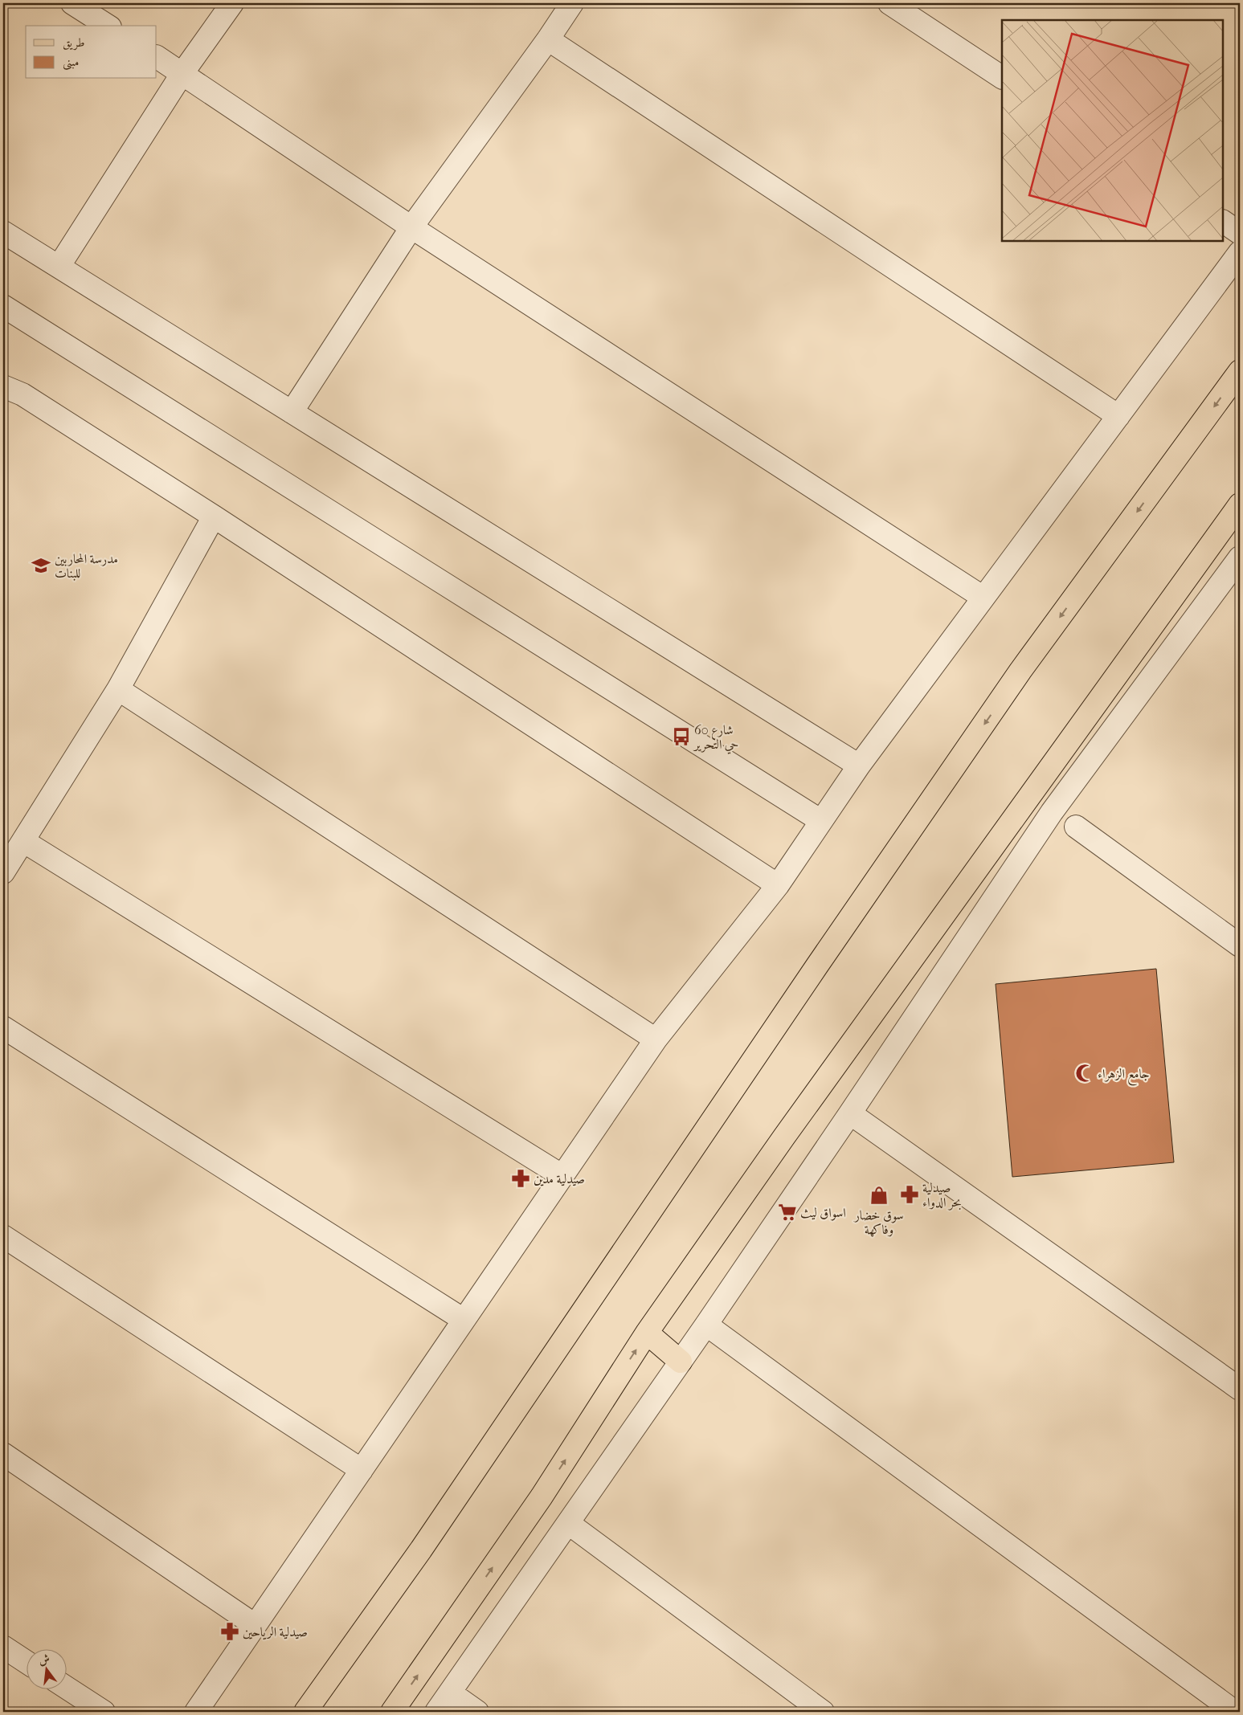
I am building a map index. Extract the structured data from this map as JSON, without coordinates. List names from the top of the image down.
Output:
{
  "places": {
    "school or university": ["مدرسة المحاربين للبنات"],
    "bus stop": ["شارع 60 حي التحرير"],
    "mosque": ["جامع الزهراء"],
    "pharmacy": ["صيدلية مدين", "صيدلية بحر الدواء", "صيدلية الرياحين"],
    "shop": ["سوق خضار وفاكهة"],
    "supermarket": ["اسواق ليث"]
  },
  "legend": ["طريق", "مبنى"],
  "north": "top"
}
